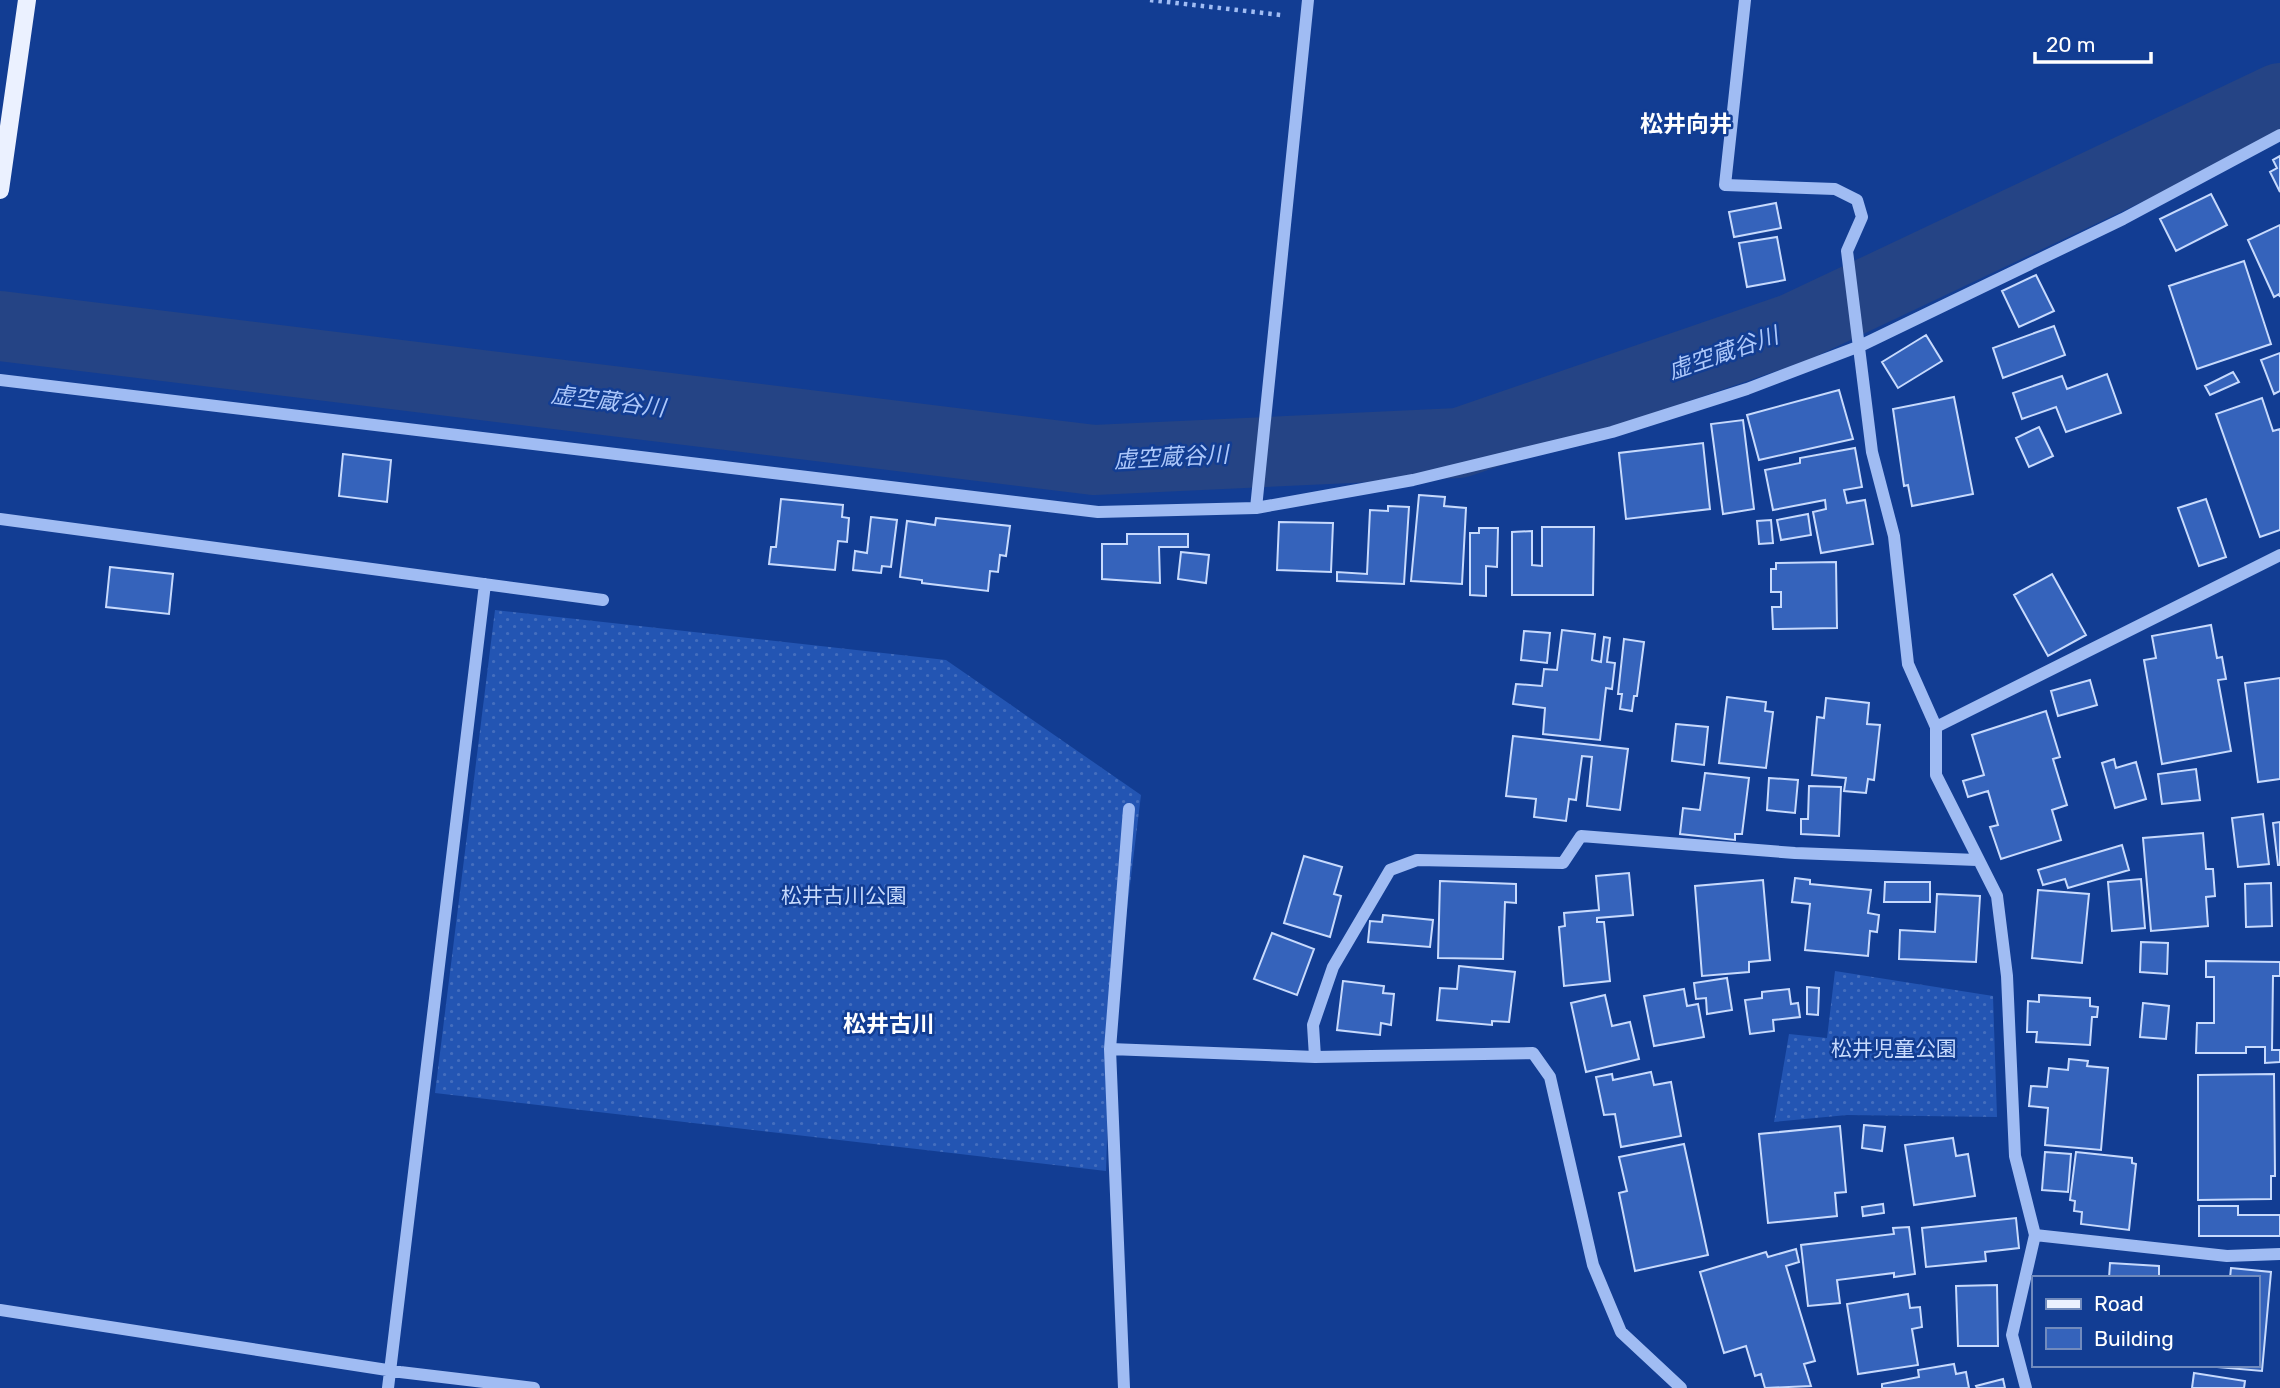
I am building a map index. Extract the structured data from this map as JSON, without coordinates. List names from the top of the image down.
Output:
{
  "districts": ["松井向井", "松井古川"],
  "water": ["虚空蔵谷川"],
  "parks": ["松井古川公園", "松井児童公園"],
  "legend": ["Road", "Building"],
  "scale_bar": "20 m"
}
